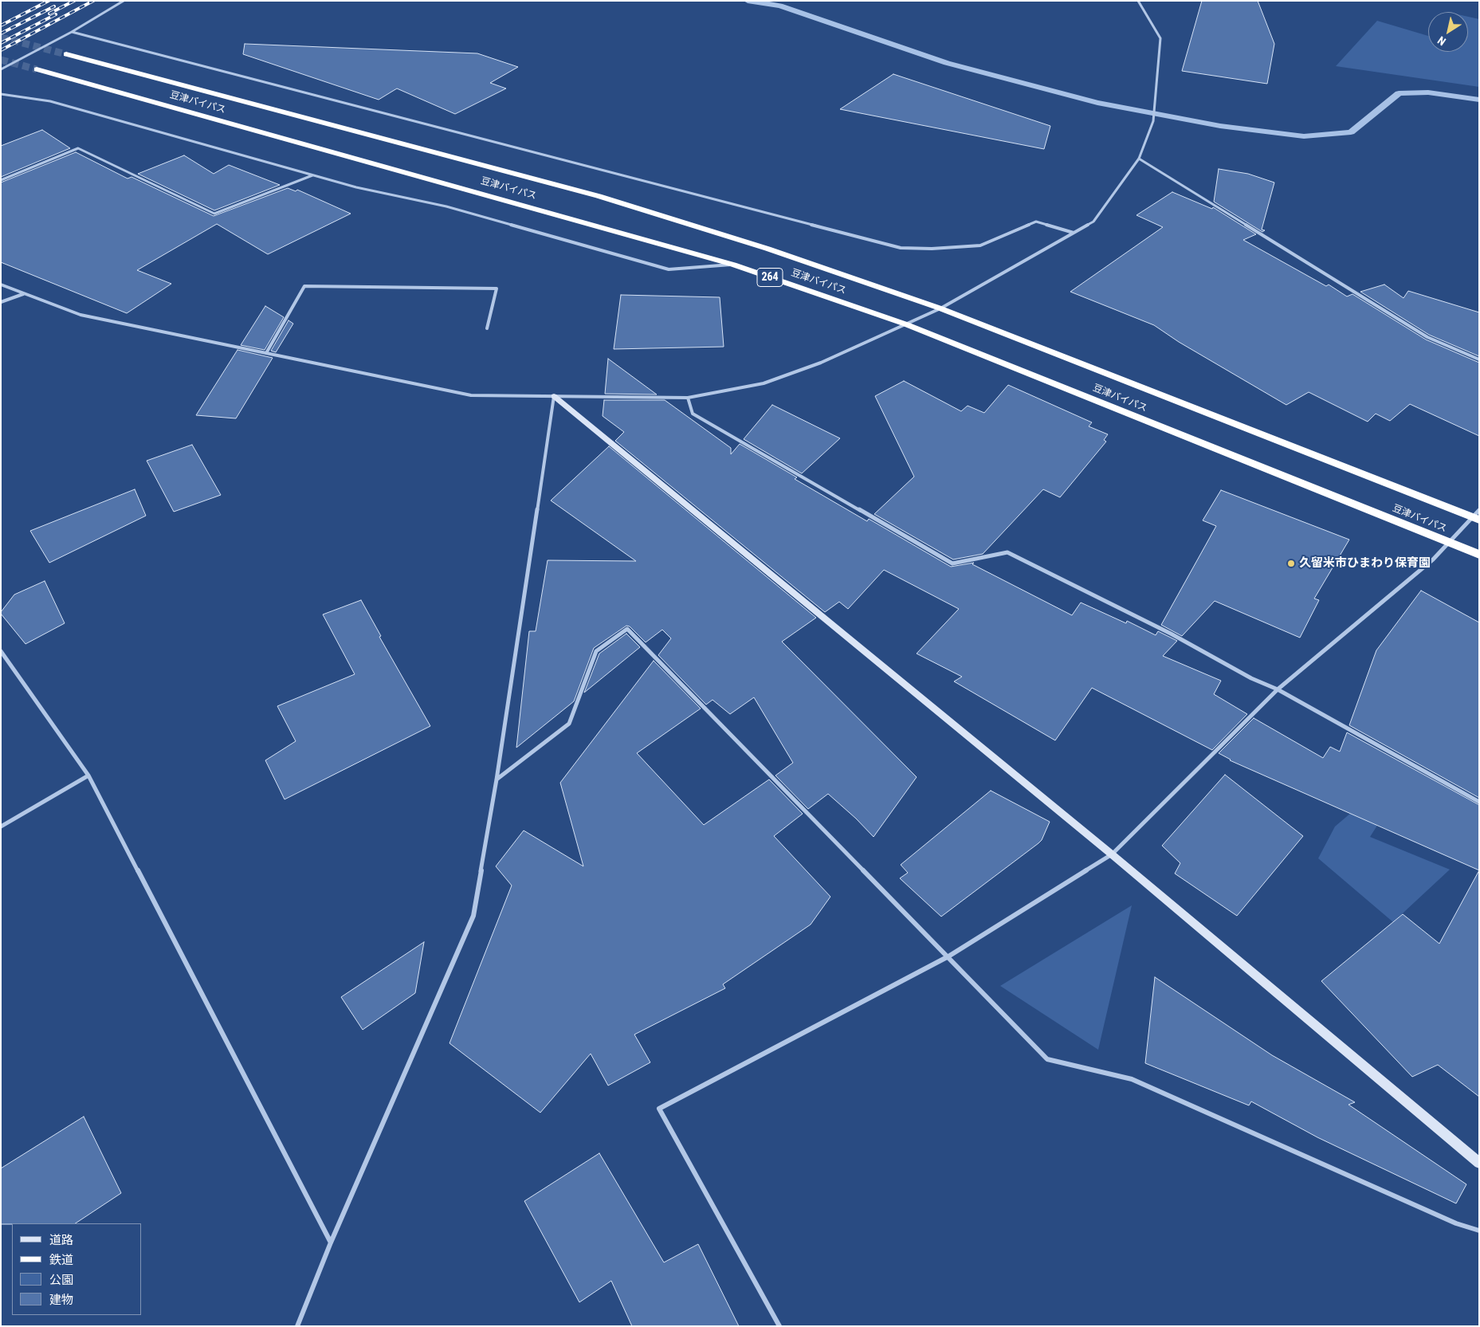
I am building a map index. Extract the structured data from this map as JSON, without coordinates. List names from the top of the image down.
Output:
{
  "streets": {
    "highway": ["豆津バイパス", "264"]
  },
  "places": ["久留米市ひまわり保育園"],
  "legend": [
    "道路",
    "鉄道",
    "公園",
    "建物"
  ],
  "north": "bottom left"
}
